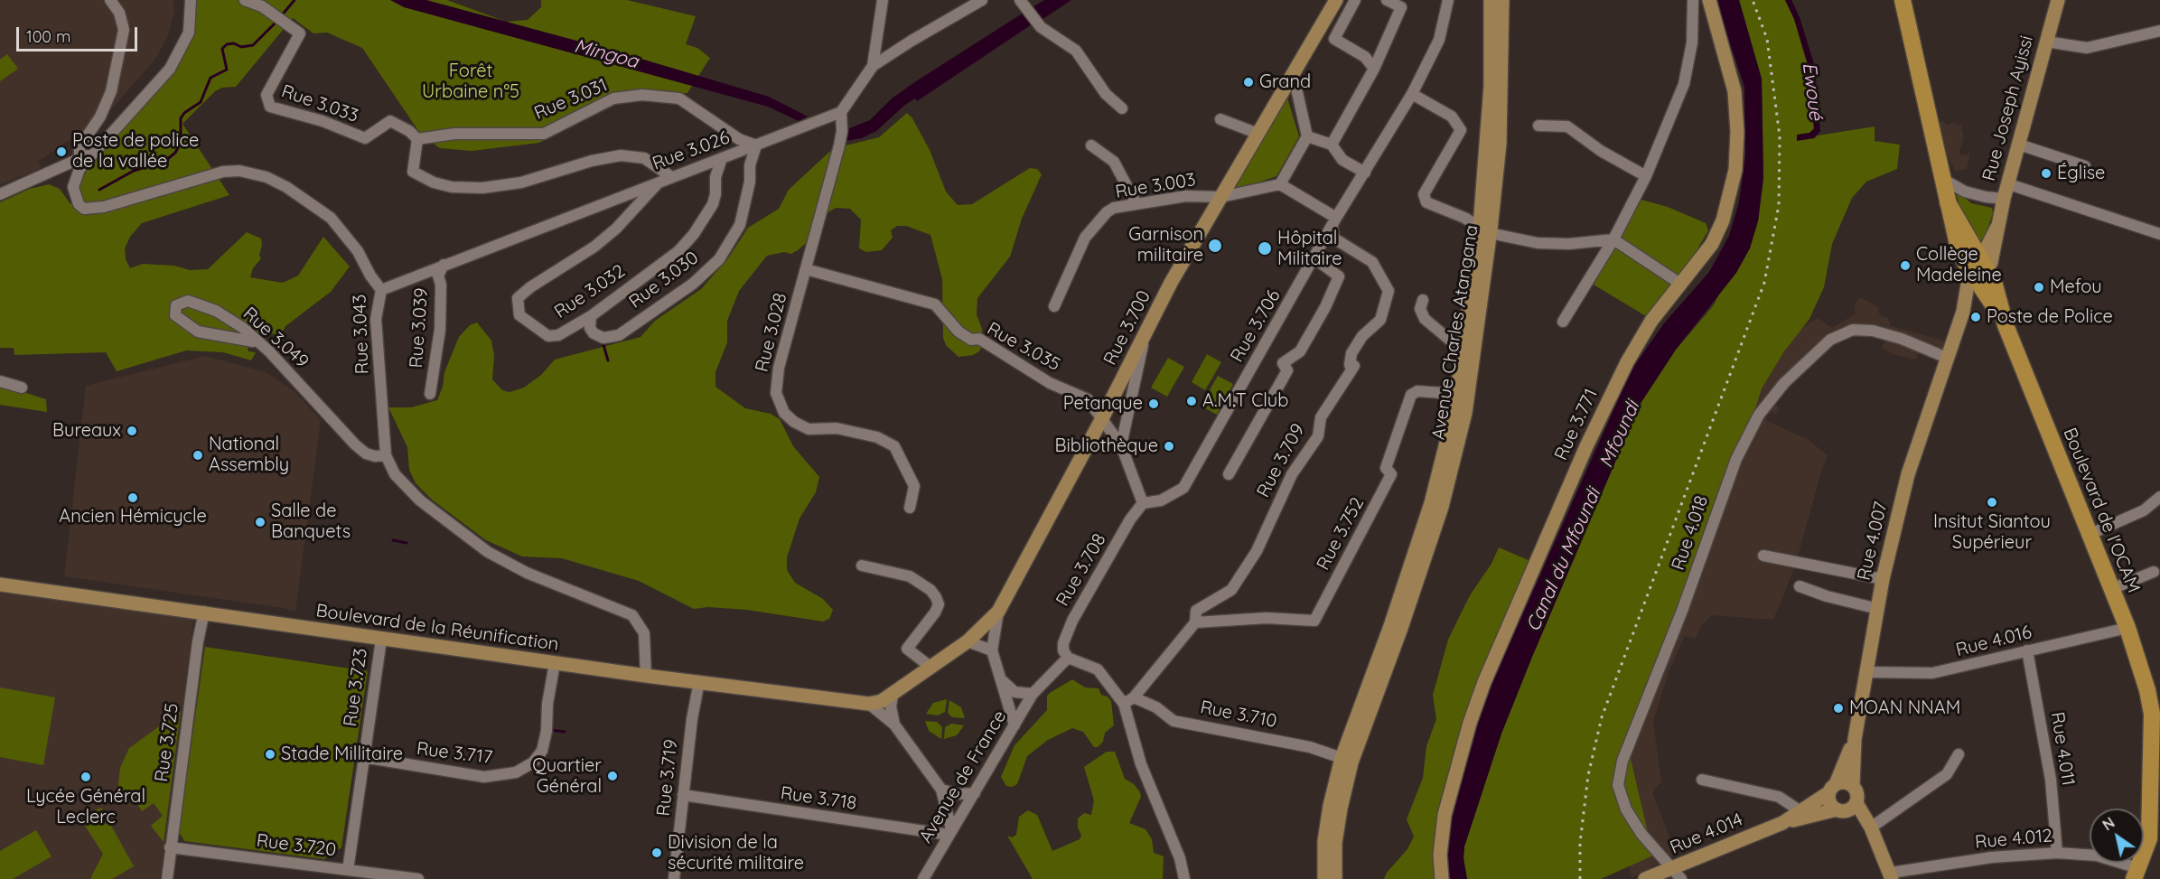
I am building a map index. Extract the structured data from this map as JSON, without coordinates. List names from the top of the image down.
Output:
{
  "streets": {
    "highway": ["Boulevard de l'OCAM"],
    "main road": [
      "Rue Joseph Ayissi",
      "Rue 3.700",
      "Avenue Charles Atangana",
      "Rue 3.771",
      "Rue 4.007",
      "Boulevard de la Réunification",
      "Rue 4.014"
    ],
    "street": [
      "Rue 3.031",
      "Rue 3.033",
      "Rue 3.026",
      "Rue 3.003",
      "Rue 3.030",
      "Rue 3.032",
      "Rue 3.706",
      "Rue 3.039",
      "Rue 3.028",
      "Rue 3.043",
      "Rue 3.049",
      "Rue 3.035",
      "Rue 3.709",
      "Rue 4.018",
      "Rue 3.752",
      "Rue 3.708",
      "Rue 4.016",
      "Rue 3.723",
      "Rue 3.710",
      "Rue 3.725",
      "Rue 4.011",
      "Rue 3.717",
      "Avenue de France",
      "Rue 3.719",
      "Rue 3.718",
      "Rue 4.012",
      "Rue 3.720"
    ]
  },
  "crossings": [
    ["Rue 3.031", "Rue 3.033"],
    ["Rue 3.031", "Rue 3.026"],
    ["Rue 3.031", "Rue 3.030"],
    ["Rue Joseph Ayissi", "Boulevard de l'OCAM"],
    ["Rue Joseph Ayissi", "Rue 4.007"],
    ["Rue 3.026", "Rue 3.030"],
    ["Rue 3.026", "Rue 3.032"],
    ["Rue 3.026", "Rue 3.039"],
    ["Rue 3.026", "Rue 3.028"],
    ["Rue 3.026", "Rue 3.043"],
    ["Rue 3.003", "Rue 3.700"],
    ["Rue 3.030", "Rue 3.032"],
    ["Rue 3.706", "Rue 3.709"],
    ["Rue 3.706", "Rue 3.708"],
    ["Rue 3.700", "Rue 3.035"],
    ["Rue 3.700", "Avenue de France"],
    ["Rue 3.028", "Rue 3.035"],
    ["Avenue Charles Atangana", "Rue 3.752"],
    ["Avenue Charles Atangana", "Rue 3.710"],
    ["Rue 3.043", "Rue 3.049"],
    ["Rue 3.043", "Boulevard de la Réunification"],
    ["Rue 3.709", "Rue 3.752"],
    ["Rue 3.709", "Rue 3.710"],
    ["Boulevard de l'OCAM", "Rue 4.007"],
    ["Boulevard de l'OCAM", "Rue 4.016"],
    ["Rue 4.018", "Rue 4.007"],
    ["Rue 4.018", "Rue 4.014"],
    ["Rue 4.007", "Rue 4.016"],
    ["Rue 3.708", "Avenue de France"],
    ["Boulevard de la Réunification", "Rue 3.723"],
    ["Boulevard de la Réunification", "Rue 3.725"],
    ["Boulevard de la Réunification", "Rue 3.717"],
    ["Boulevard de la Réunification", "Rue 3.719"],
    ["Rue 4.016", "Rue 4.011"],
    ["Rue 3.723", "Rue 3.717"],
    ["Rue 3.723", "Rue 3.720"],
    ["Rue 3.725", "Rue 3.720"],
    ["Rue 4.011", "Rue 4.012"],
    ["Avenue de France", "Rue 3.718"],
    ["Rue 3.719", "Rue 3.718"]
  ],
  "water": [
    "Mingoa",
    "Ewoué",
    "Mfoundi",
    "Canal du Mfoundi"
  ],
  "parks": ["Forêt Urbaine n°5"],
  "places": [
    "Grand",
    "Poste de police de la vallée",
    "Église",
    "Garnison militaire",
    "Hôpital Militaire",
    "Collège Madeleine",
    "Mefou",
    "Poste de Police",
    "A.M.T Club",
    "Petanque",
    "Bureaux",
    "Bibliothèque",
    "National Assembly",
    "Ancien Hémicycle",
    "Insitut Siantou Supérieur",
    "Salle de Banquets",
    "MOAN NNAM",
    "Stade Millitaire",
    "Quartier Général",
    "Lycée Général Leclerc",
    "Division de la sécurité militaire"
  ],
  "scale_bar": "100 m",
  "north": "top left"
}
